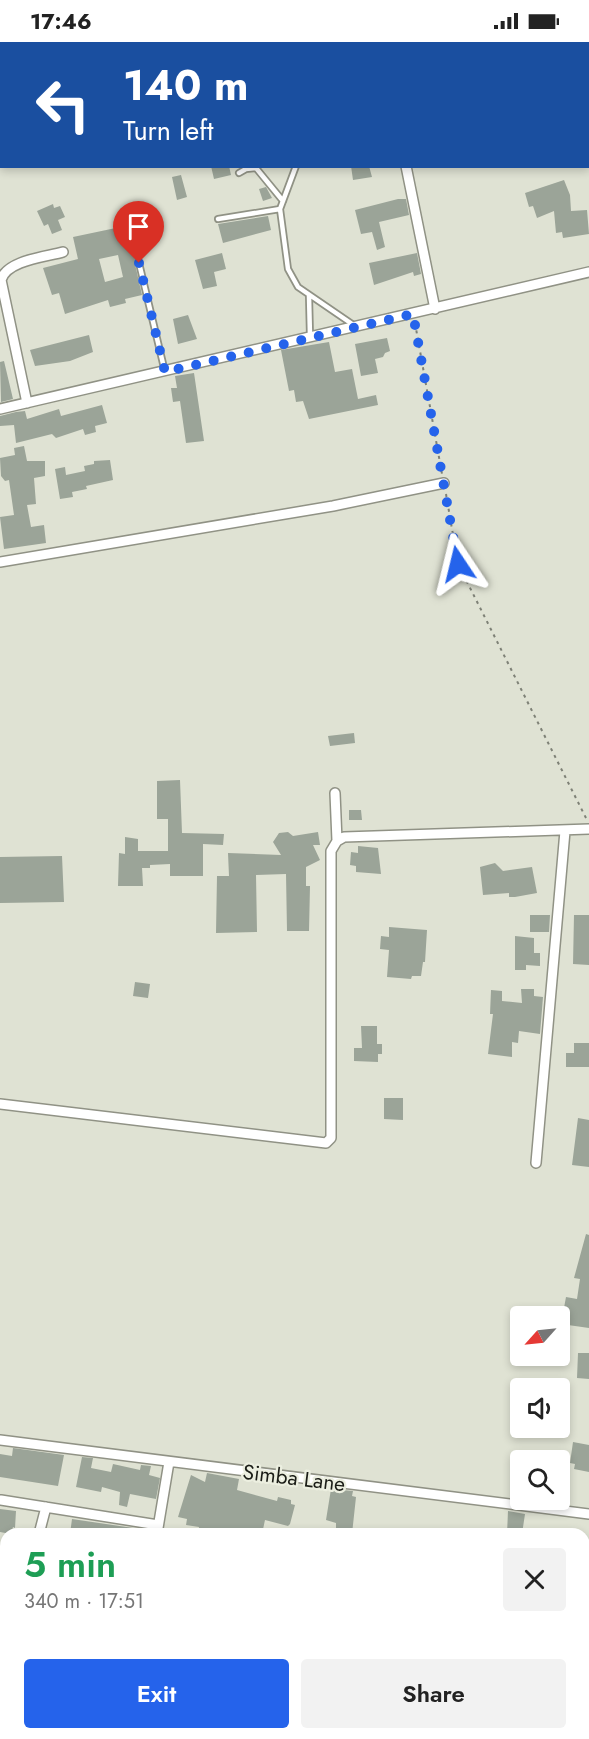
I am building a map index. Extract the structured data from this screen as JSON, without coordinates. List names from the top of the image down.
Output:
{
  "streets": {
    "street": ["Simba Lane"]
  },
  "north": "bottom left",
  "page": {
    "status": "17:46",
    "turn": ["140 m", "Turn left"],
    "heading": ["5 min", "340 m · 17:51"],
    "buttons": ["Exit", "Share"]
  }
}
